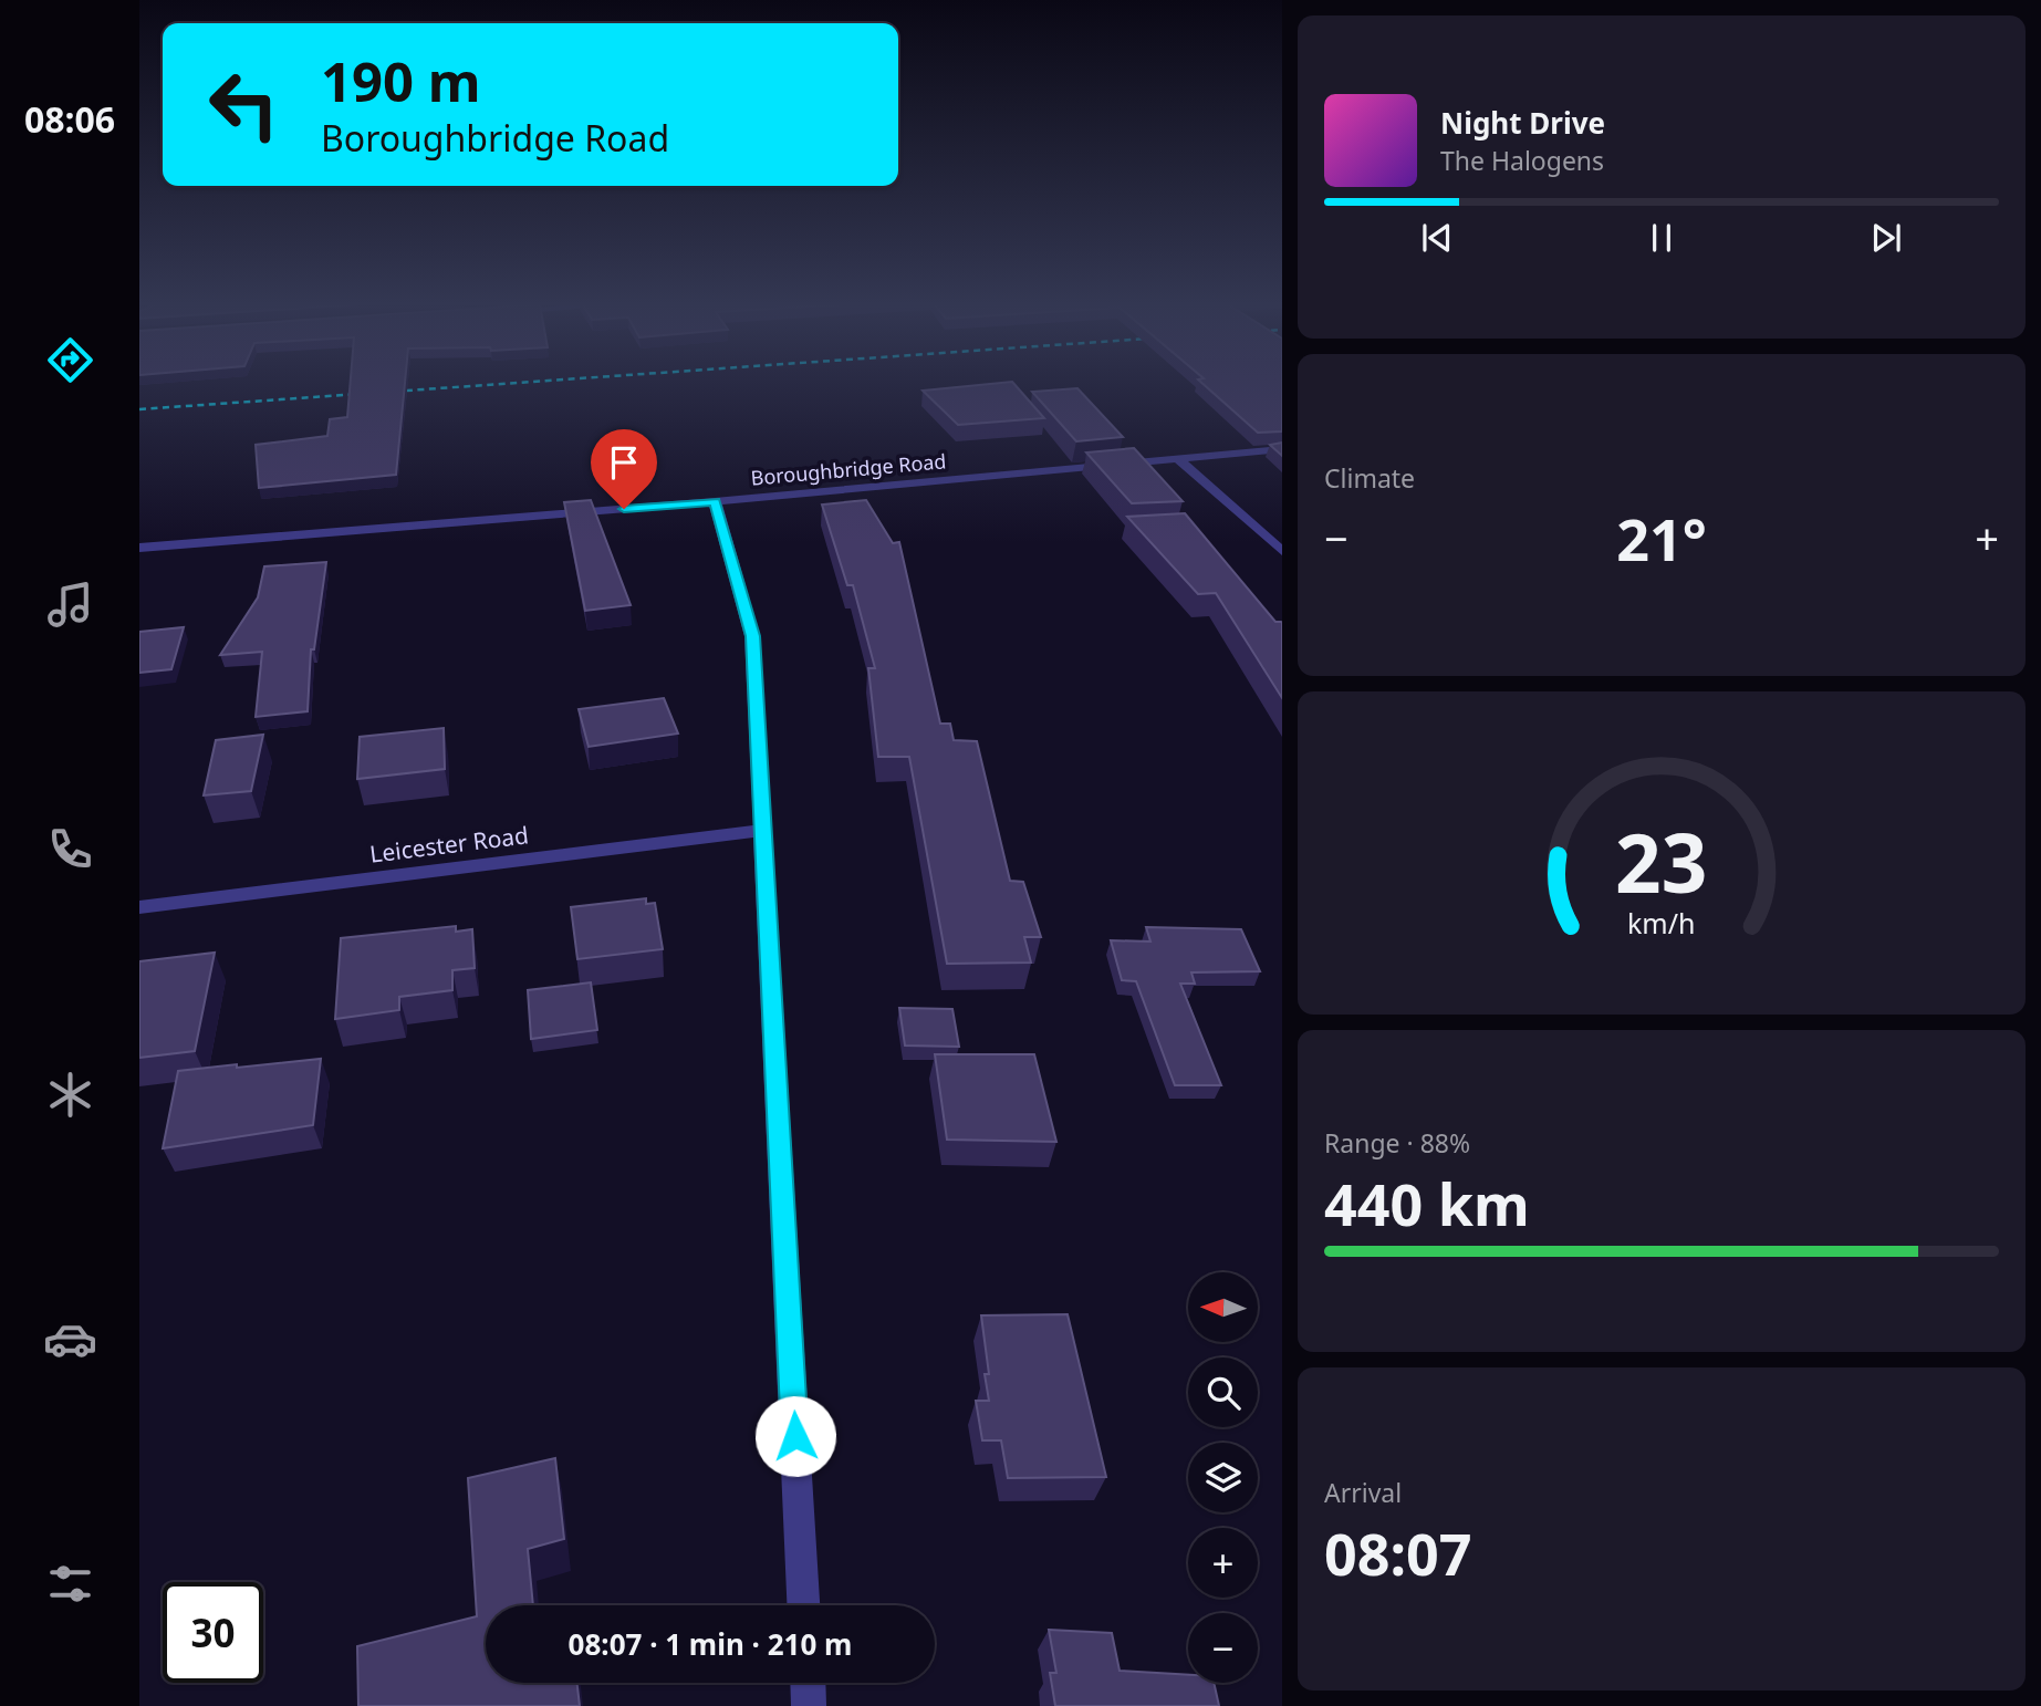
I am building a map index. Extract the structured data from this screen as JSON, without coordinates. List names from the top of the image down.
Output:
{
  "streets": {
    "street": ["Boroughbridge Road", "Leicester Road"]
  },
  "north": "left",
  "page": {
    "tabs": "08:06",
    "turn": ["190 m", "Boroughbridge Road"],
    "song": ["Night Drive", "The Halogens"],
    "tile": [
      "Climate",
      ["Range · 88%", "440 km"],
      ["Arrival", "08:07"]
    ],
    "heat": ["−", "21°", "+"],
    "map_buttons": ["+", "−"],
    "limit": "30",
    "trip": "08:07 · 1 min · 210 m",
    "gauge": ["23", "km/h"]
  }
}
